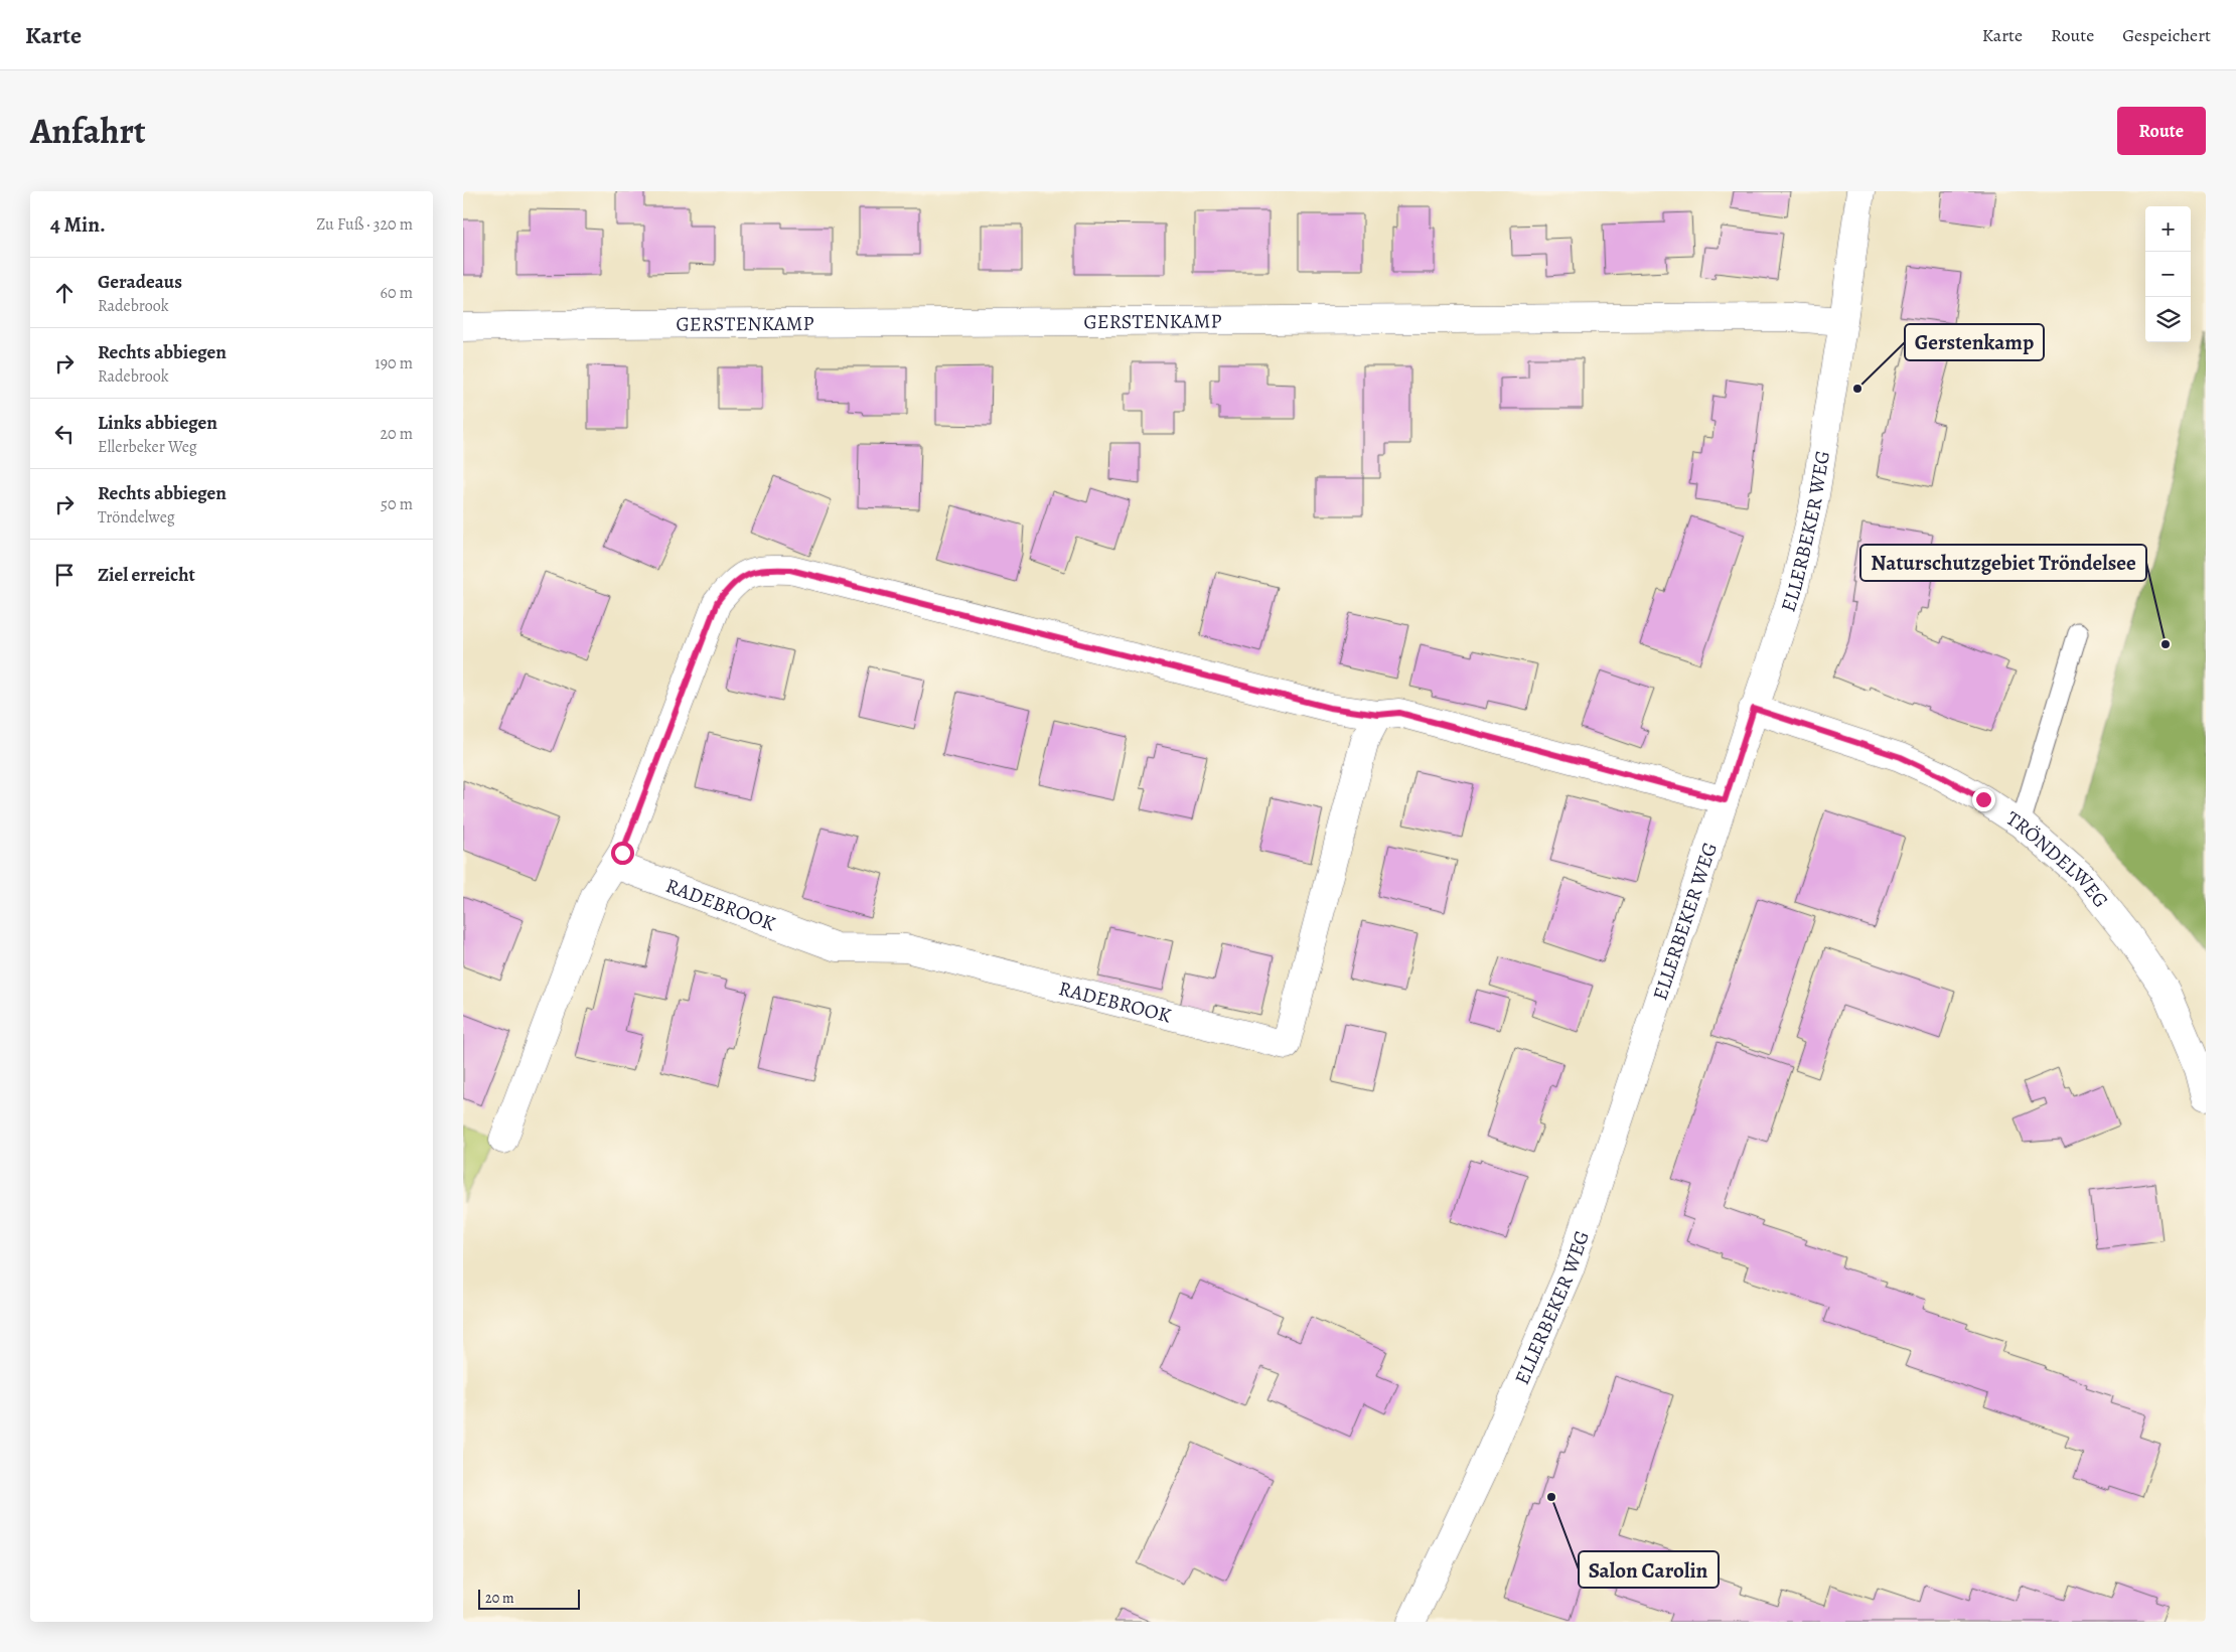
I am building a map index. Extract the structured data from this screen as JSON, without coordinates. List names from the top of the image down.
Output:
{
  "streets": {
    "street": [
      "GERSTENKAMP",
      "ELLERBEKER WEG",
      "TRÖNDELWEG",
      "RADEBROOK"
    ]
  },
  "crossings": [
    ["GERSTENKAMP", "ELLERBEKER WEG"],
    ["ELLERBEKER WEG", "TRÖNDELWEG"]
  ],
  "places": ["Gerstenkamp", "Naturschutzgebiet Tröndelsee", "Salon Carolin"],
  "scale_bar": "20 m",
  "page": {
    "header": "Karte",
    "nav": ["Karte", "Route", "Gespeichert"],
    "title": "Anfahrt",
    "buttons": "Route",
    "heading": ["4 Min.", "Zu Fuß · 320 m"],
    "map_buttons": ["+", "−"],
    "list": [
      ["Geradeaus", "Radebrook", "60 m"],
      ["Rechts abbiegen", "Radebrook", "190 m"],
      ["Links abbiegen", "Ellerbeker Weg", "20 m"],
      ["Rechts abbiegen", "Tröndelweg", "50 m"],
      "Ziel erreicht"
    ],
    "scale": "20 m"
  }
}
